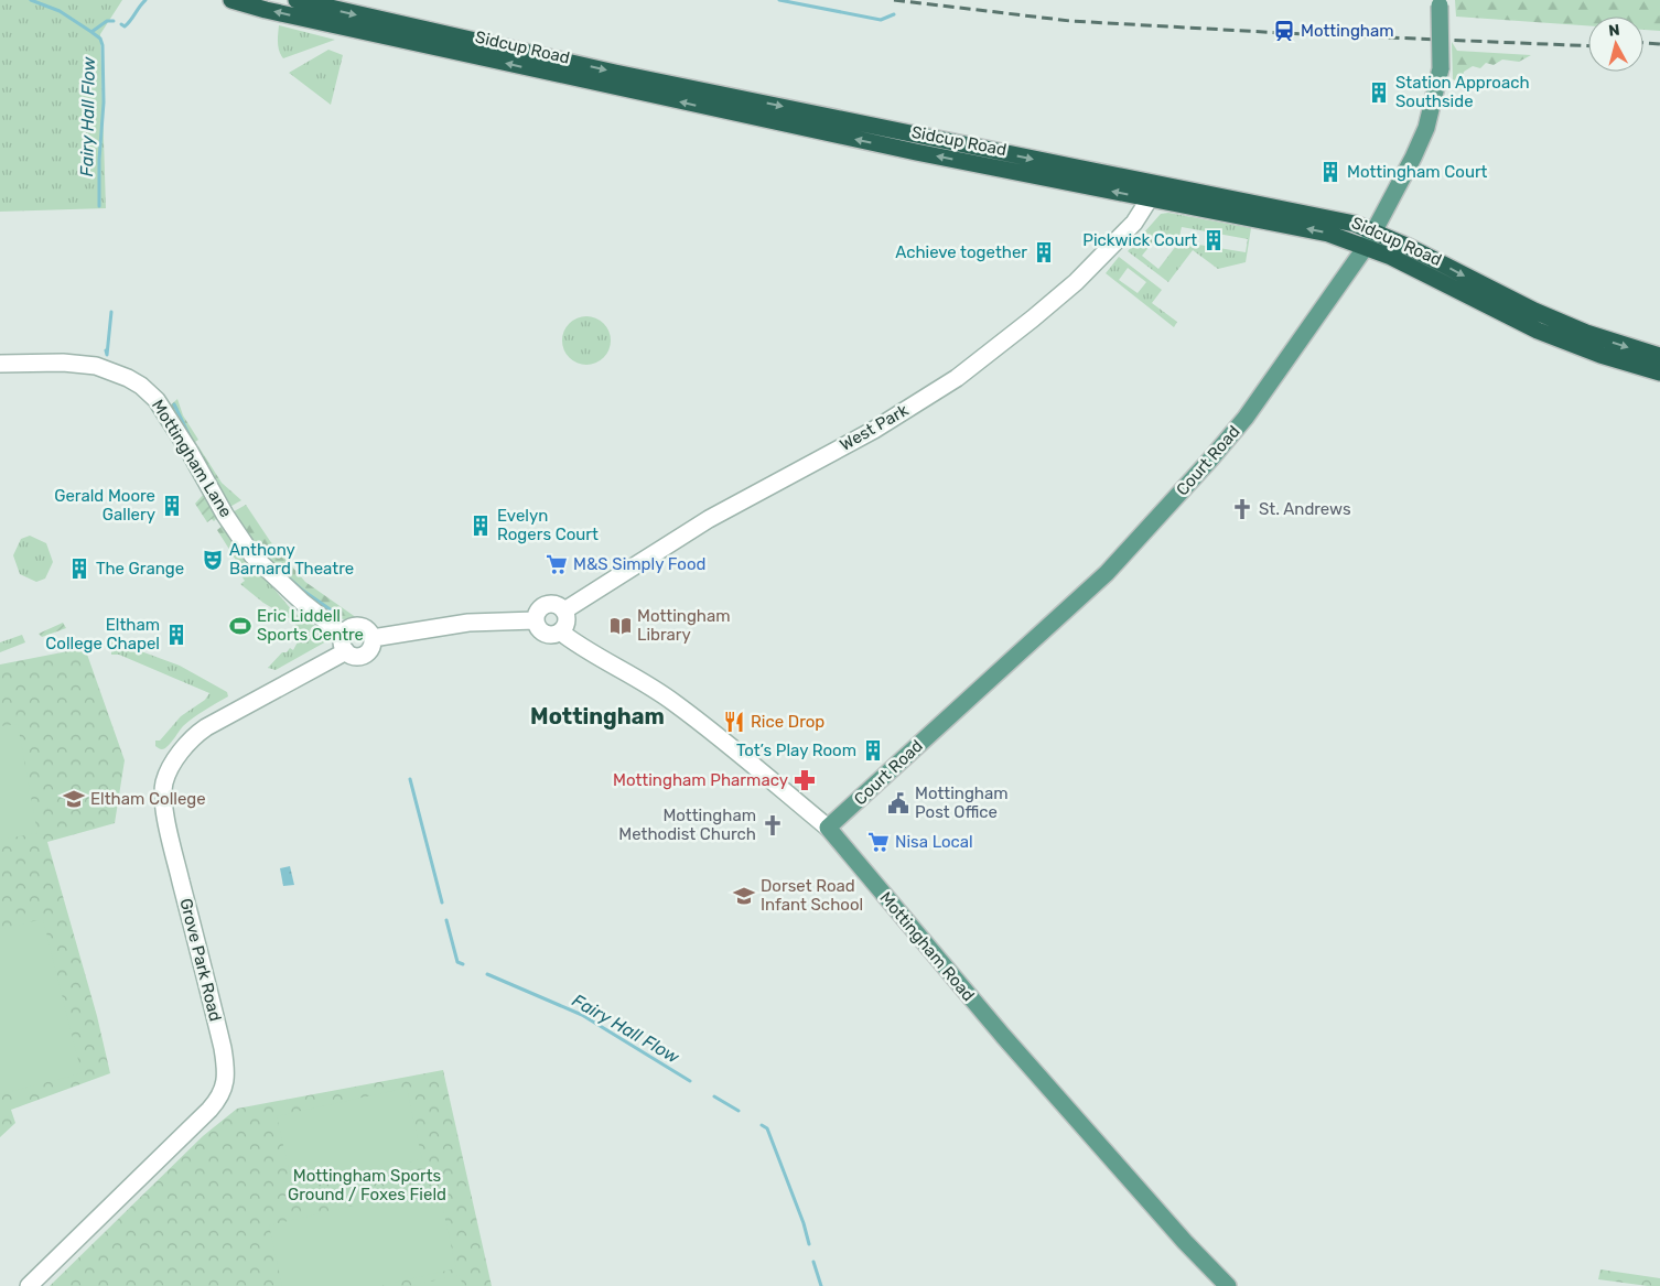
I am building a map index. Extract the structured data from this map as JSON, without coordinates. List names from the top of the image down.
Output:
{
  "streets": {
    "highway": ["Sidcup Road"],
    "main road": [
      "West Park",
      "Mottingham Lane",
      "Court Road",
      "Mottingham Road",
      "Grove Park Road"
    ]
  },
  "crossings": [
    ["Sidcup Road", "West Park"],
    ["Sidcup Road", "Court Road"],
    ["West Park", "Mottingham Road"],
    ["Mottingham Lane", "Grove Park Road"],
    ["Court Road", "Mottingham Road"]
  ],
  "districts": ["Mottingham"],
  "water": ["Fairy Hall Flow"],
  "parks": ["Mottingham Sports Ground / Foxes Field"],
  "places": {
    "station": ["Mottingham"],
    "building": [
      "Station Approach Southside",
      "Mottingham Court",
      "Pickwick Court",
      "Achieve together",
      "Gerald Moore Gallery",
      "Evelyn Rogers Court",
      "The Grange",
      "Eltham College Chapel",
      "Tot’s Play Room"
    ],
    "church": ["St. Andrews", "Mottingham Methodist Church"],
    "theatre": ["Anthony Barnard Theatre"],
    "supermarket": ["M&S Simply Food", "Nisa Local"],
    "sports": ["Eric Liddell Sports Centre"],
    "library": ["Mottingham Library"],
    "restaurant": ["Rice Drop"],
    "pharmacy": ["Mottingham Pharmacy"],
    "school or university": ["Eltham College", "Dorset Road Infant School"],
    "public building": ["Mottingham Post Office"]
  },
  "north": "top"
}
